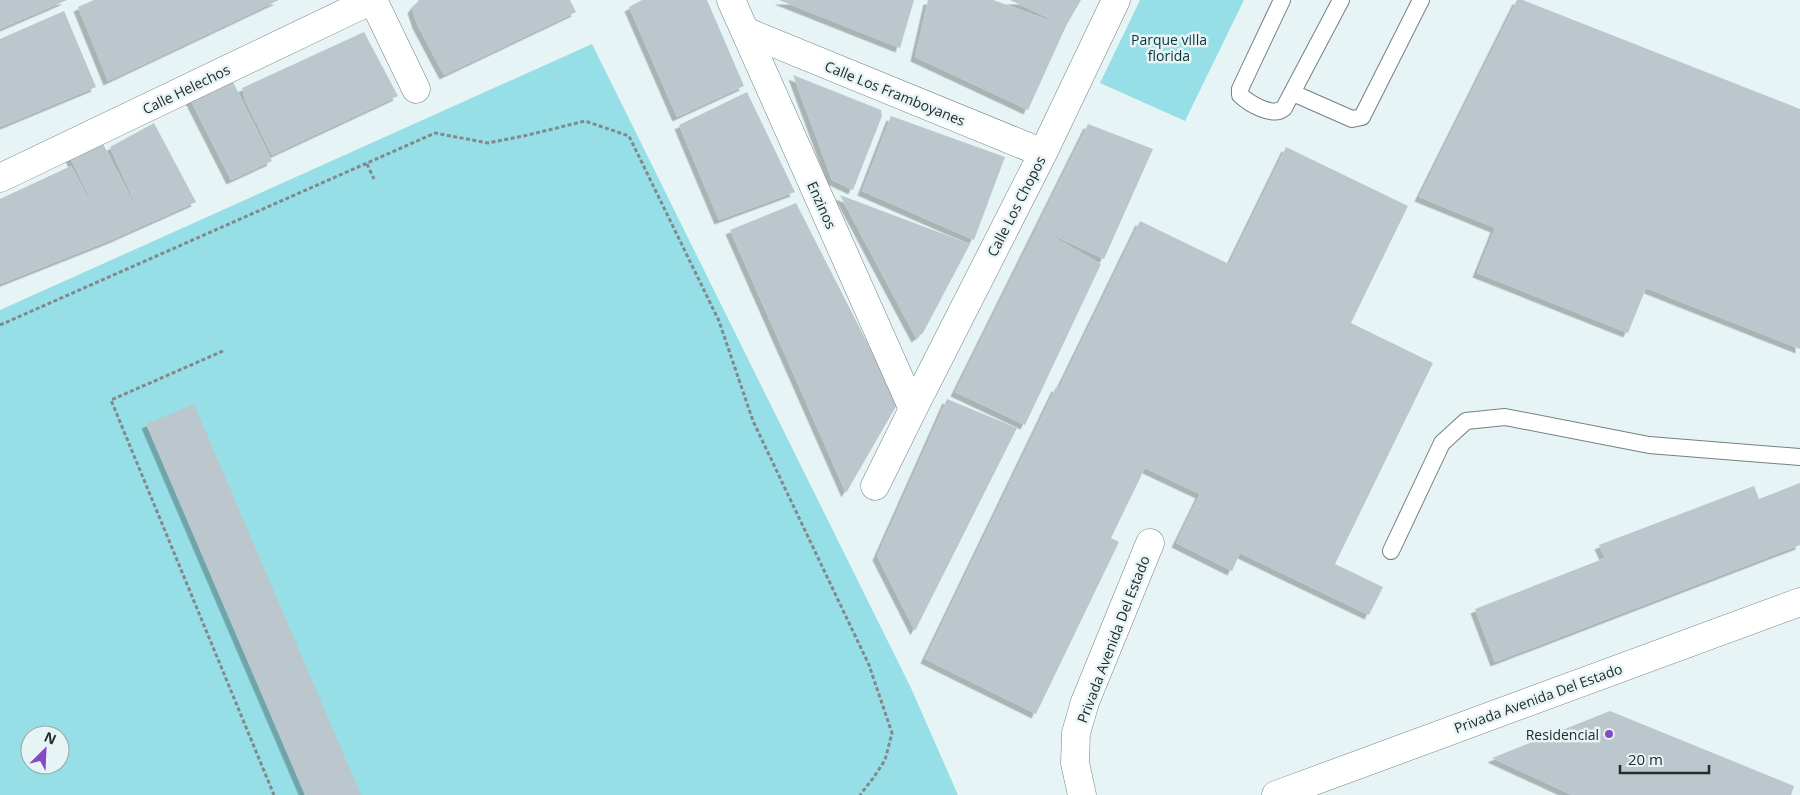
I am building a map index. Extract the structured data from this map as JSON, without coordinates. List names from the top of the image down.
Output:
{
  "streets": {
    "street": [
      "Calle Helechos",
      "Calle Los Framboyanes",
      "Enzinos",
      "Calle Los Chopos",
      "Privada Avenida Del Estado"
    ]
  },
  "crossings": [
    ["Calle Los Framboyanes", "Enzinos"],
    ["Calle Los Framboyanes", "Calle Los Chopos"],
    ["Enzinos", "Calle Los Chopos"]
  ],
  "parks": ["Parque villa florida"],
  "places": ["Residencial"],
  "scale_bar": "20 m",
  "north": "top right"
}
